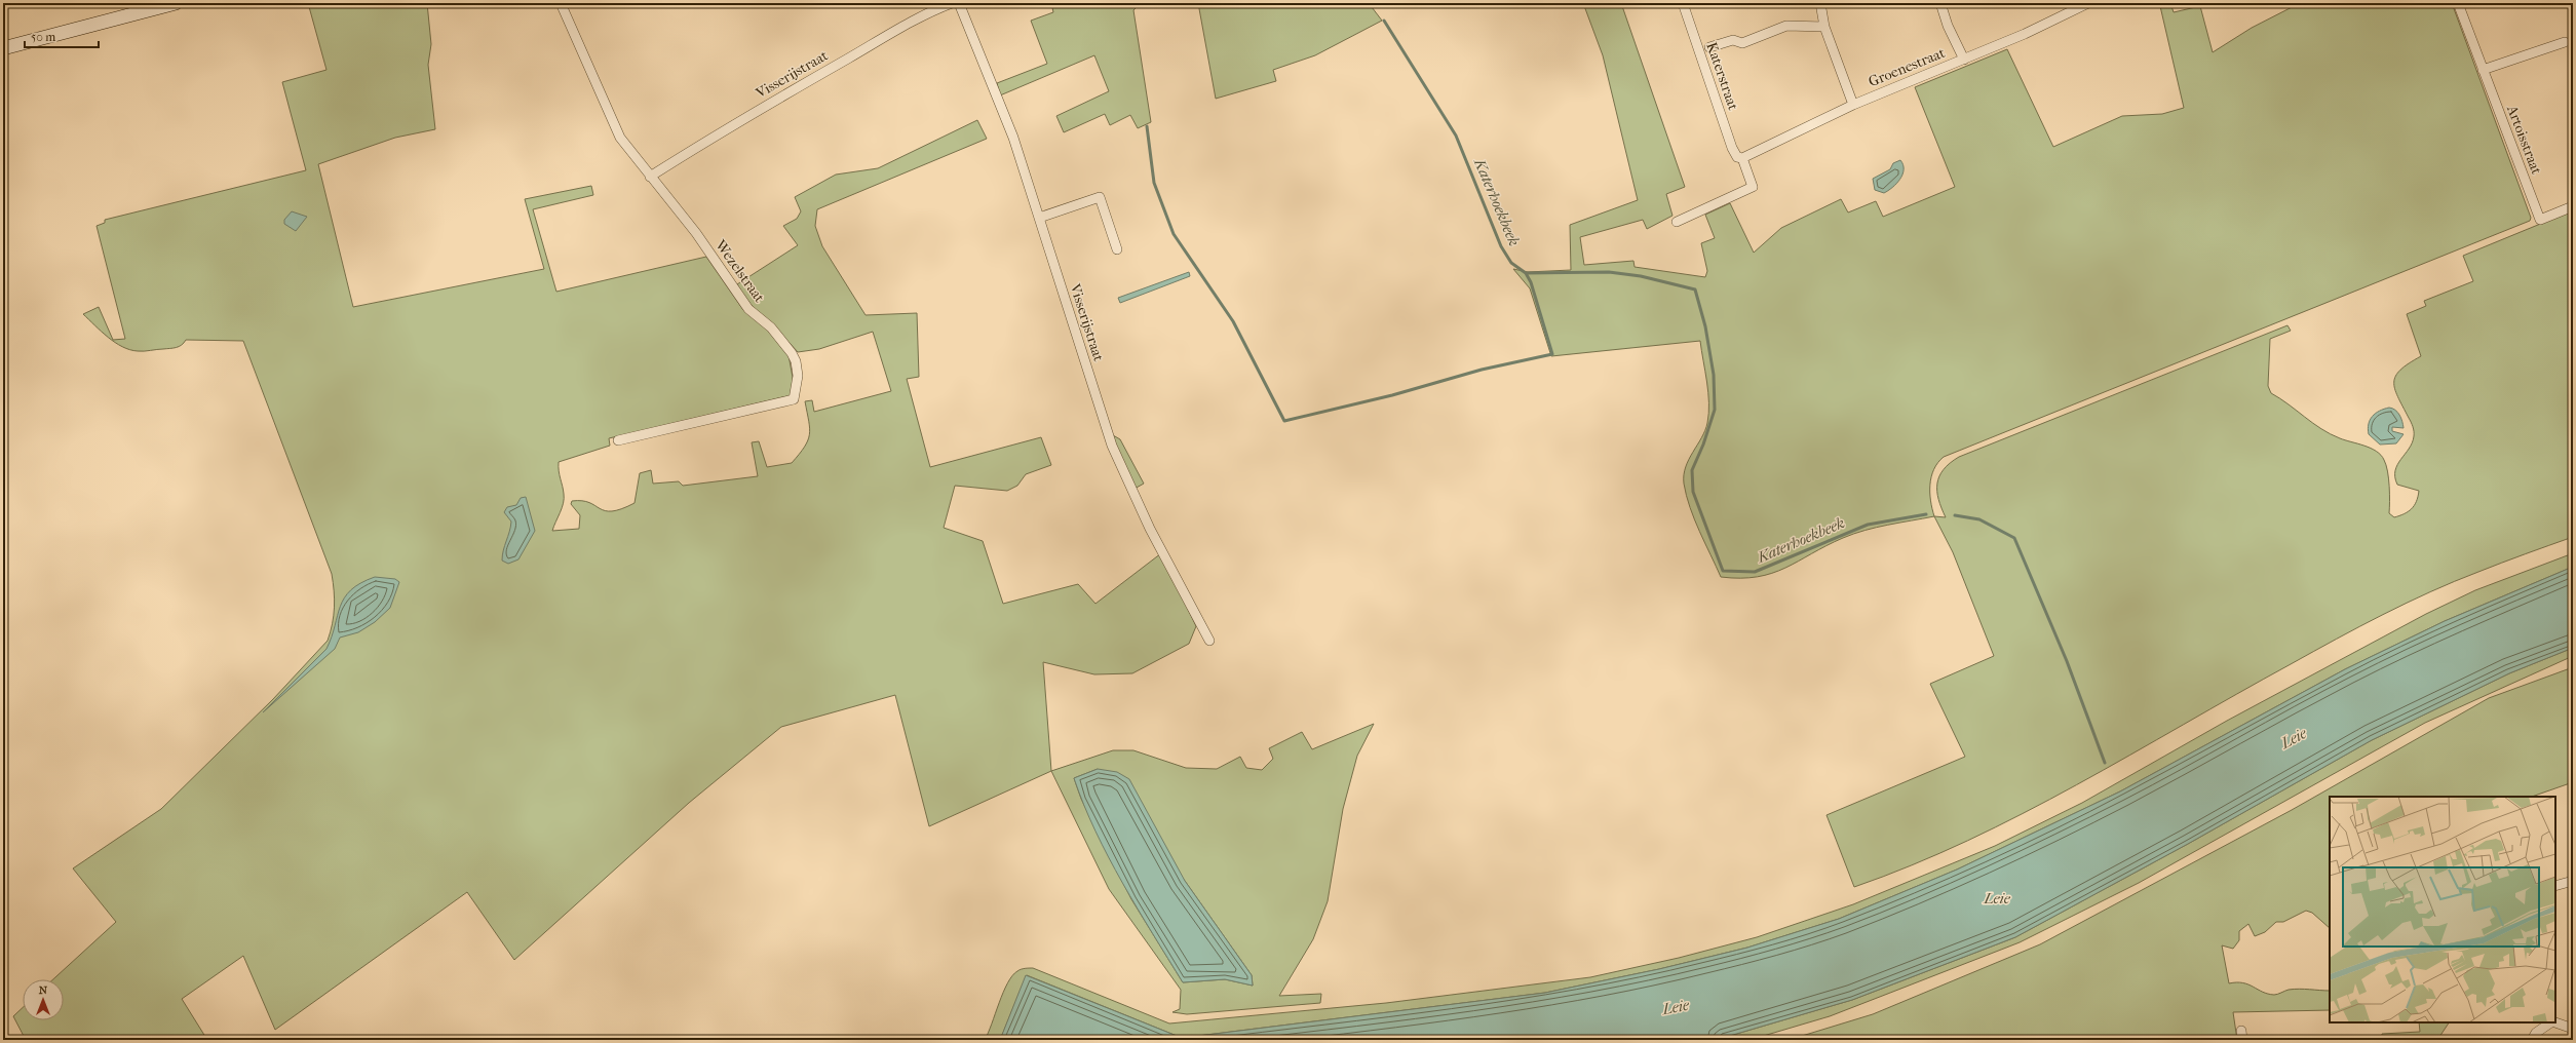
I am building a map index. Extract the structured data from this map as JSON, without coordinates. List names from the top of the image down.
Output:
{
  "streets": {
    "street": [
      "Groenestraat",
      "Visserijstraat",
      "Katerstraat",
      "Artoisstraat",
      "Wezelstraat"
    ]
  },
  "crossings": [
    ["Groenestraat", "Katerstraat"],
    ["Visserijstraat", "Wezelstraat"]
  ],
  "water": ["Katerhoekbeek", "Leie"],
  "scale_bar": "50 m",
  "north": "top"
}
